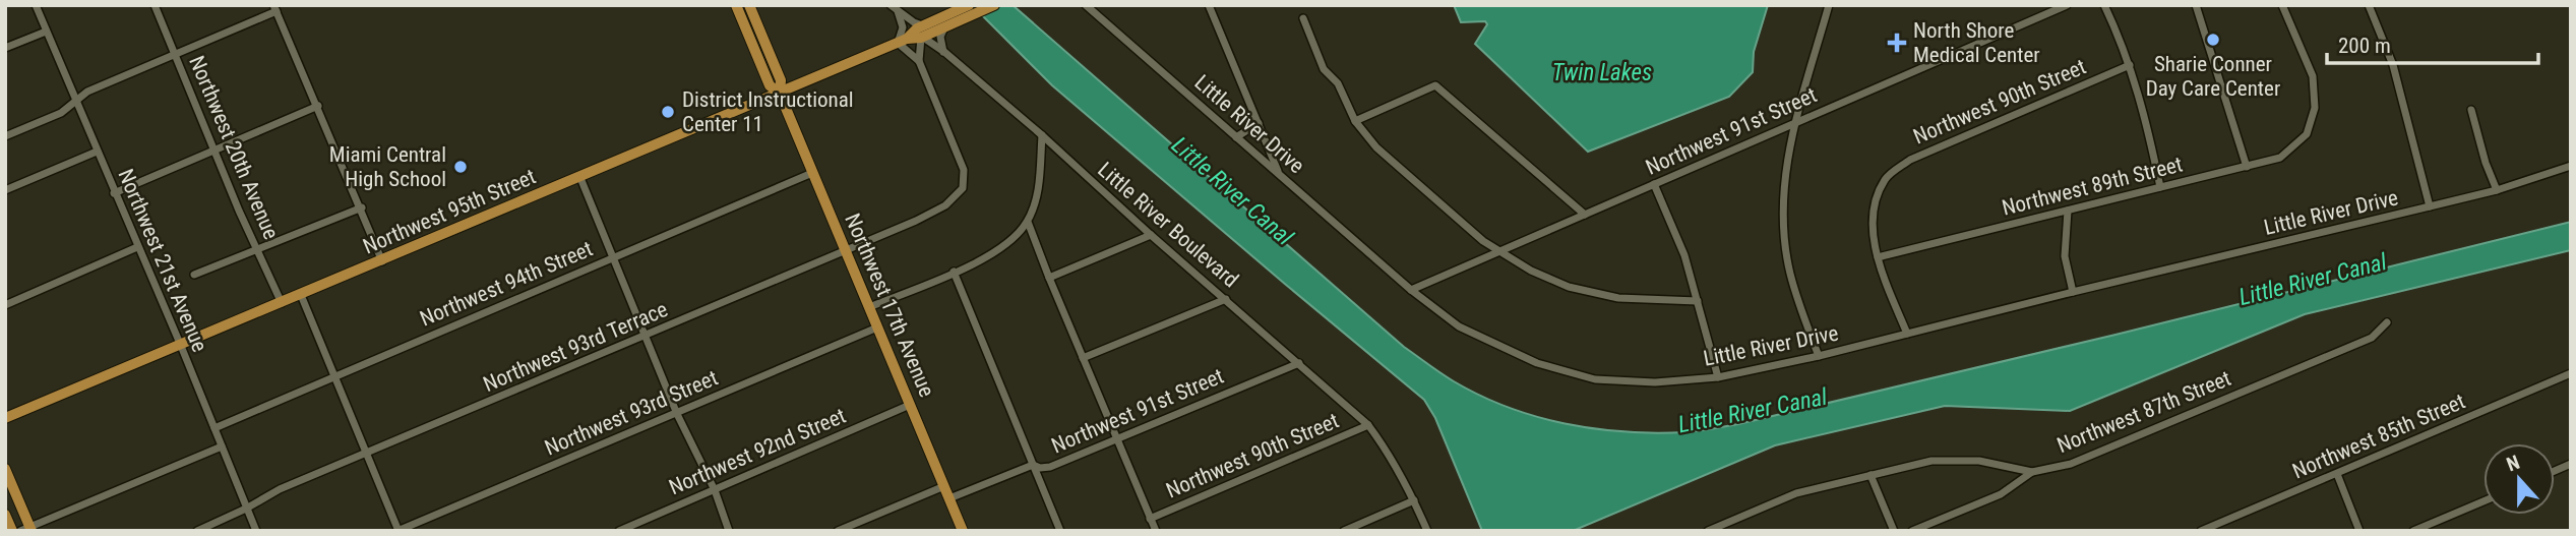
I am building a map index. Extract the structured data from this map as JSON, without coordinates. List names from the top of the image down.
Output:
{
  "streets": {
    "main road": ["Northwest 95th Street", "Northwest 17th Avenue"],
    "street": [
      "Northwest 90th Street",
      "Little River Drive",
      "Northwest 91st Street",
      "Northwest 20th Avenue",
      "Northwest 89th Street",
      "Little River Boulevard",
      "Northwest 21st Avenue",
      "Northwest 94th Street",
      "Northwest 93rd Terrace",
      "Northwest 87th Street",
      "Northwest 93rd Street",
      "Northwest 85th Street",
      "Northwest 92nd Street"
    ]
  },
  "crossings": [
    ["Northwest 90th Street", "Northwest 89th Street"],
    ["Northwest 90th Street", "Little River Boulevard"],
    ["Little River Drive", "Northwest 91st Street"],
    ["Northwest 91st Street", "Little River Boulevard"],
    ["Northwest 91st Street", "Northwest 17th Avenue"],
    ["Northwest 20th Avenue", "Northwest 95th Street"],
    ["Northwest 95th Street", "Little River Boulevard"],
    ["Northwest 95th Street", "Northwest 21st Avenue"],
    ["Northwest 95th Street", "Northwest 17th Avenue"],
    ["Northwest 21st Avenue", "Northwest 94th Street"],
    ["Northwest 21st Avenue", "Northwest 93rd Terrace"],
    ["Northwest 94th Street", "Northwest 17th Avenue"],
    ["Northwest 17th Avenue", "Northwest 93rd Terrace"],
    ["Northwest 17th Avenue", "Northwest 93rd Street"],
    ["Northwest 17th Avenue", "Northwest 92nd Street"]
  ],
  "water": ["Twin Lakes", "Little River Canal"],
  "places": {
    "other": ["Sharie Conner Day Care Center", "District Instructional Center 11", "Miami Central High School"],
    "health": ["North Shore Medical Center"]
  },
  "scale_bar": "200 m",
  "north": "top"
}
